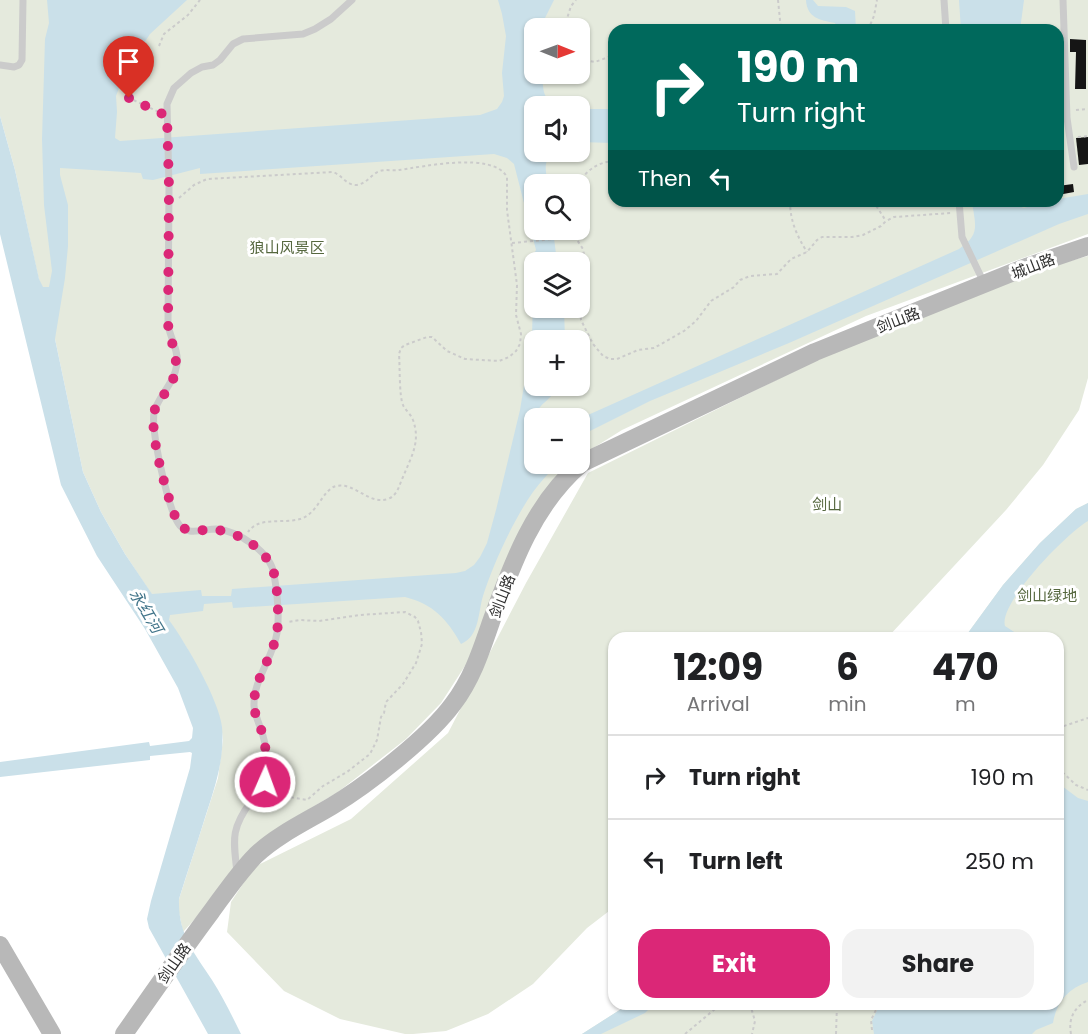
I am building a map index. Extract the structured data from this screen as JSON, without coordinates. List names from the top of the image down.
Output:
{
  "streets": {
    "street": ["城山路", "剑山路"]
  },
  "crossings": [
    ["城山路", "剑山路"]
  ],
  "water": ["永红河"],
  "parks": ["狼山风景区", "剑山", "剑山绿地"],
  "north": "right",
  "page": {
    "map_buttons": ["+", "−"],
    "turn": ["190 m", "Turn right"],
    "then": "Then",
    "eta": [
      "12:09",
      "Arrival",
      "6",
      "min",
      "470",
      "m"
    ],
    "list": [
      {
        "name": "Turn right",
        "value": "190 m"
      },
      {
        "name": "Turn left",
        "value": "250 m"
      }
    ],
    "buttons": ["Exit", "Share"]
  }
}
